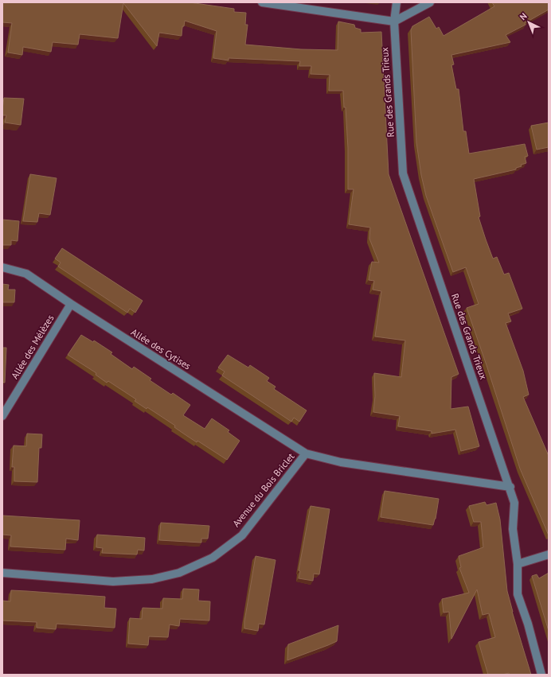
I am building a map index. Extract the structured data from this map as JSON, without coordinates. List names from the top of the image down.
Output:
{
  "streets": {
    "street": [
      "Rue des Grands Trieux",
      "Allée des Mélèzes",
      "Allée des Cytises",
      "Avenue du Bois Briclet"
    ]
  },
  "crossings": [
    ["Rue des Grands Trieux", "Avenue du Bois Briclet"],
    ["Allée des Mélèzes", "Allée des Cytises"],
    ["Allée des Cytises", "Avenue du Bois Briclet"]
  ],
  "north": "top left"
}
